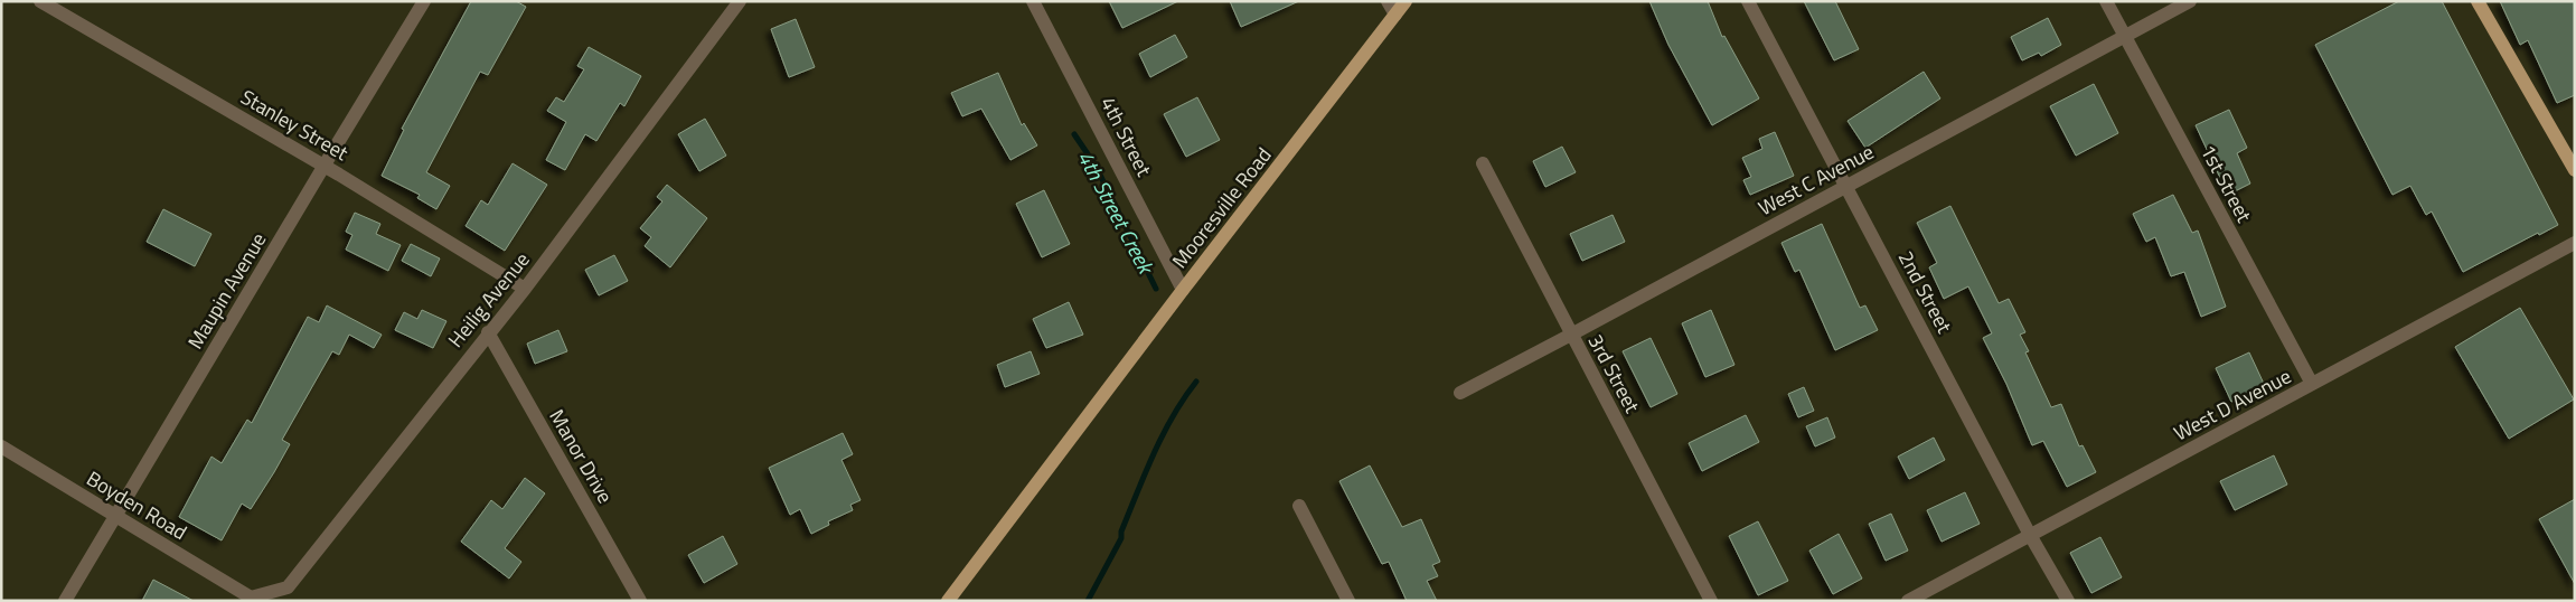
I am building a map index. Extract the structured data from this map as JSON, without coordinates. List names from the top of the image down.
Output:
{
  "streets": {
    "main road": ["Mooresville Road"],
    "street": [
      "Stanley Street",
      "4th Street",
      "West C Avenue",
      "1st Street",
      "Maupin Avenue",
      "2nd Street",
      "Heilig Avenue",
      "3rd Street",
      "West D Avenue",
      "Manor Drive",
      "Boyden Road"
    ]
  },
  "crossings": [
    ["Stanley Street", "Maupin Avenue"],
    ["Stanley Street", "Heilig Avenue"],
    ["4th Street", "Mooresville Road"],
    ["West C Avenue", "1st Street"],
    ["West C Avenue", "2nd Street"],
    ["West C Avenue", "3rd Street"],
    ["1st Street", "West D Avenue"],
    ["Maupin Avenue", "Boyden Road"],
    ["2nd Street", "West D Avenue"],
    ["Heilig Avenue", "Manor Drive"],
    ["Heilig Avenue", "Boyden Road"]
  ],
  "water": ["4th Street Creek"]
}
